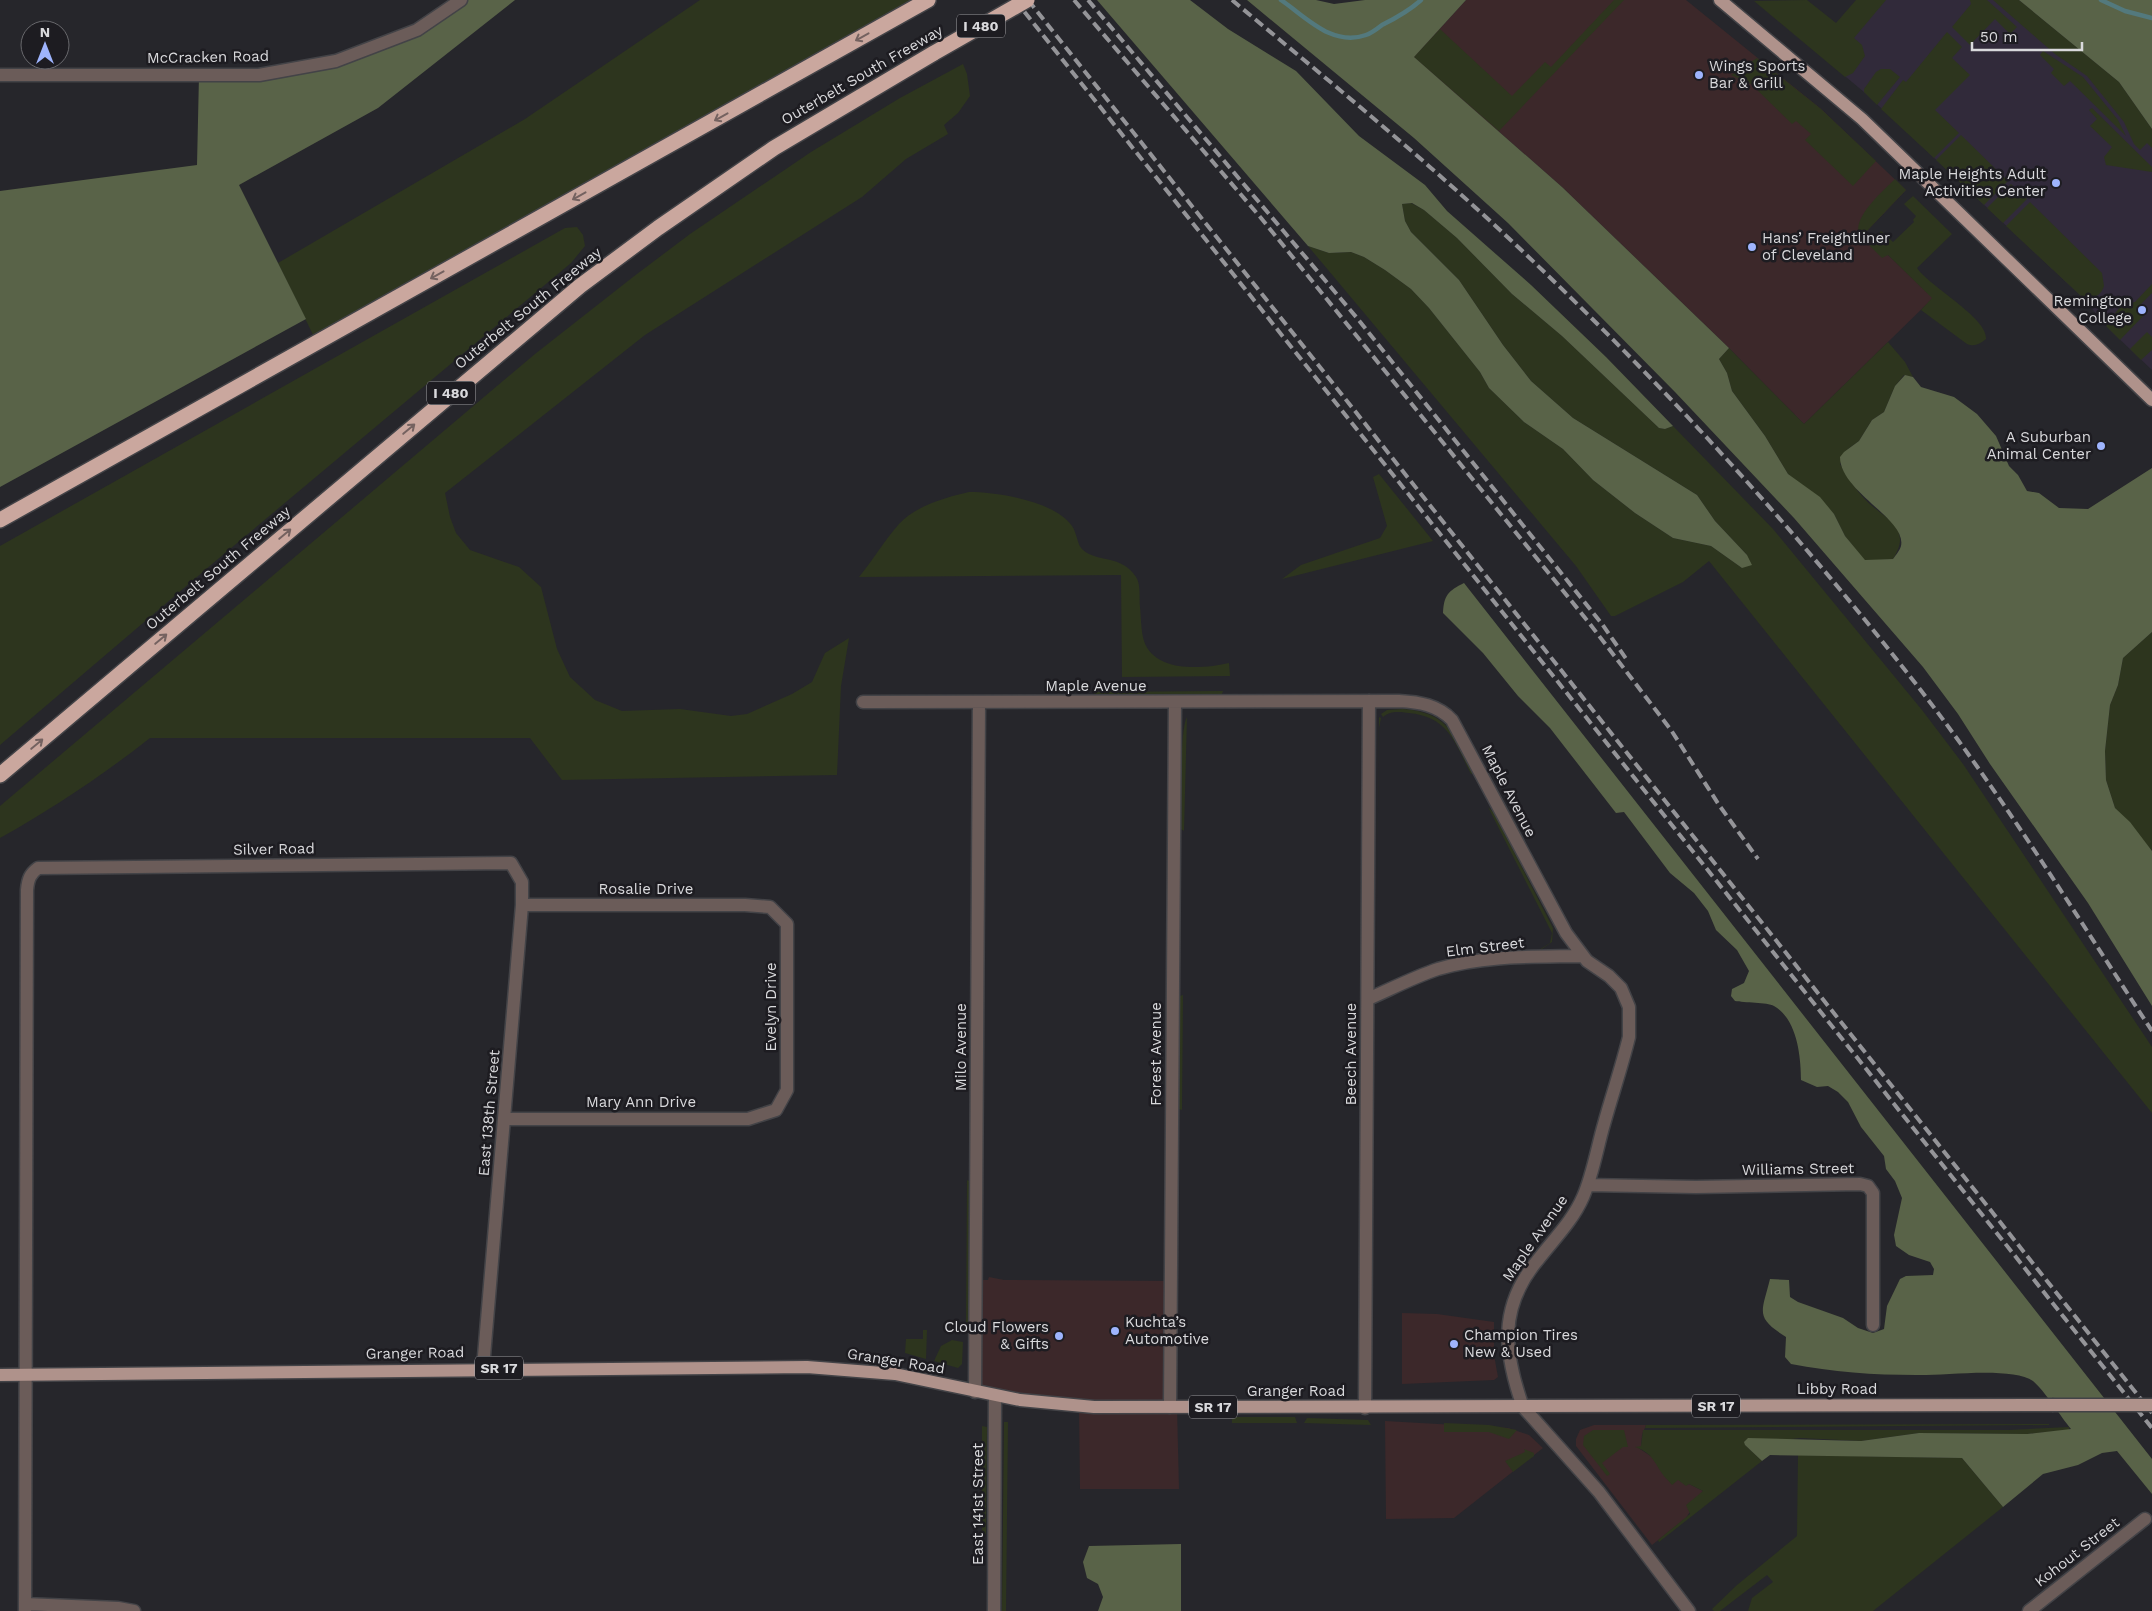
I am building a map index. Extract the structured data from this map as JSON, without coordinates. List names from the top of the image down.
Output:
{
  "streets": {
    "highway": ["I 480", "Outerbelt South Freeway"],
    "main road": ["Granger Road", "SR 17", "Libby Road"],
    "street": [
      "McCracken Road",
      "Maple Avenue",
      "Silver Road",
      "Rosalie Drive",
      "Elm Street",
      "Evelyn Drive",
      "Milo Avenue",
      "Forest Avenue",
      "Beech Avenue",
      "Mary Ann Drive",
      "East 138th Street",
      "Williams Street",
      "East 141st Street",
      "Kohout Street"
    ]
  },
  "crossings": [
    ["Maple Avenue", "Elm Street"],
    ["Maple Avenue", "Milo Avenue"],
    ["Maple Avenue", "Forest Avenue"],
    ["Maple Avenue", "Beech Avenue"],
    ["Maple Avenue", "Williams Street"],
    ["Maple Avenue", "Granger Road"],
    ["Maple Avenue", "Libby Road"],
    ["Silver Road", "East 138th Street"],
    ["Silver Road", "Granger Road"],
    ["Rosalie Drive", "Evelyn Drive"],
    ["Rosalie Drive", "East 138th Street"],
    ["Elm Street", "Beech Avenue"],
    ["Evelyn Drive", "Mary Ann Drive"],
    ["Milo Avenue", "Granger Road"],
    ["Forest Avenue", "Granger Road"],
    ["Beech Avenue", "Granger Road"],
    ["Mary Ann Drive", "East 138th Street"],
    ["East 138th Street", "Granger Road"],
    ["Granger Road", "Libby Road"],
    ["Granger Road", "East 141st Street"]
  ],
  "places": [
    "Wings Sports Bar & Grill",
    "Maple Heights Adult Activities Center",
    "Hans’ Freightliner of Cleveland",
    "Remington College",
    "A Suburban Animal Center",
    "Kuchta’s Automotive",
    "Cloud Flowers & Gifts",
    "Champion Tires New & Used"
  ],
  "scale_bar": "50 m",
  "north": "top"
}
